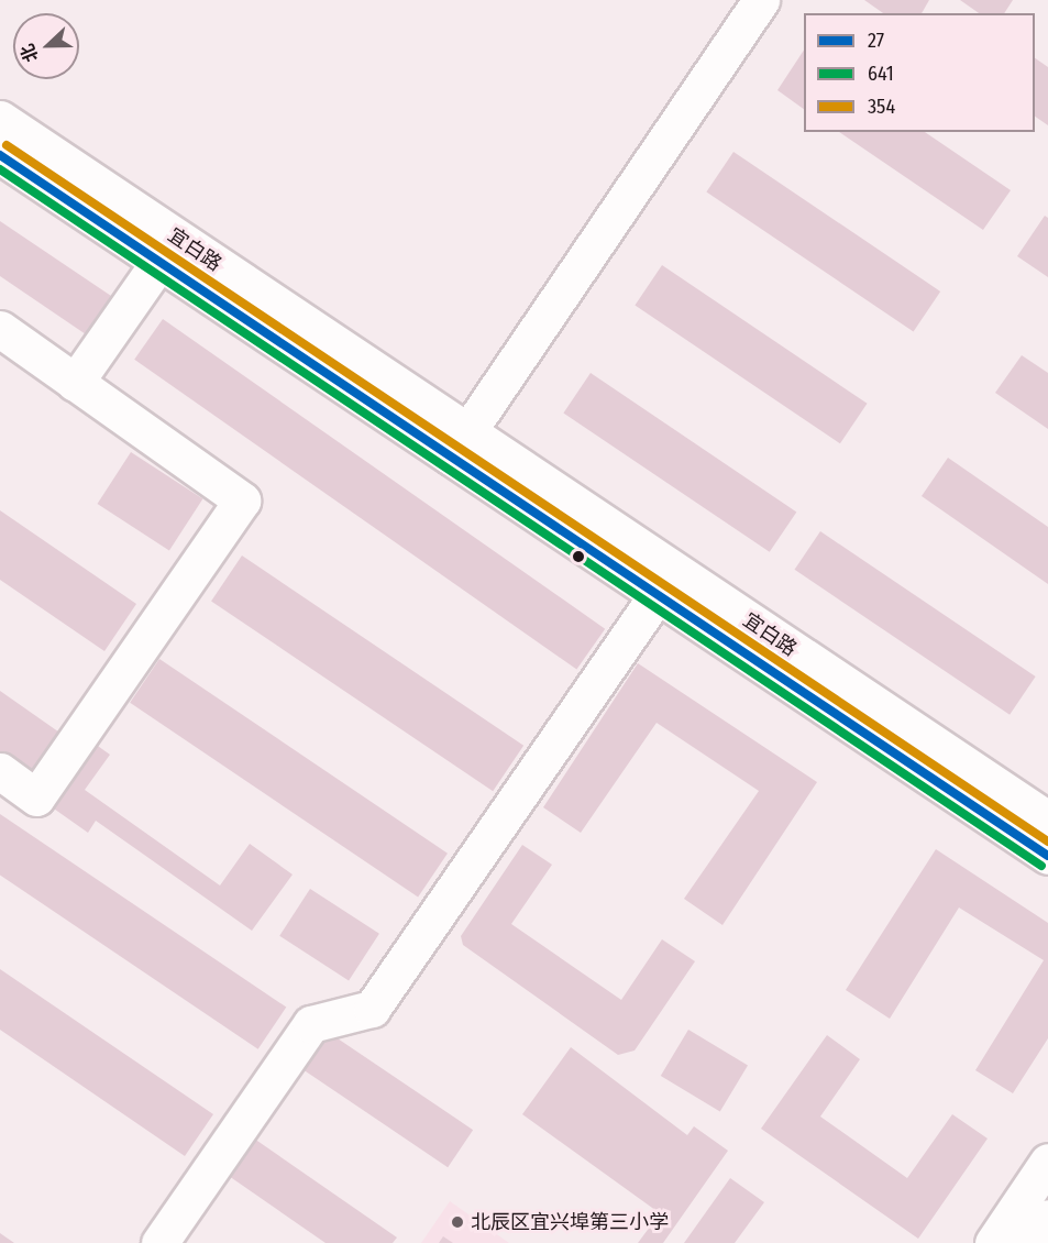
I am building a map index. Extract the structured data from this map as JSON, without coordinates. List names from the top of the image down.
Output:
{
  "streets": {
    "main road": ["宜白路"]
  },
  "places": ["北辰区宜兴埠第三小学"],
  "lines": ["transit line 354", "transit line 27", "transit line 641"],
  "legend": ["27", "641", "354"],
  "north": "left"
}
